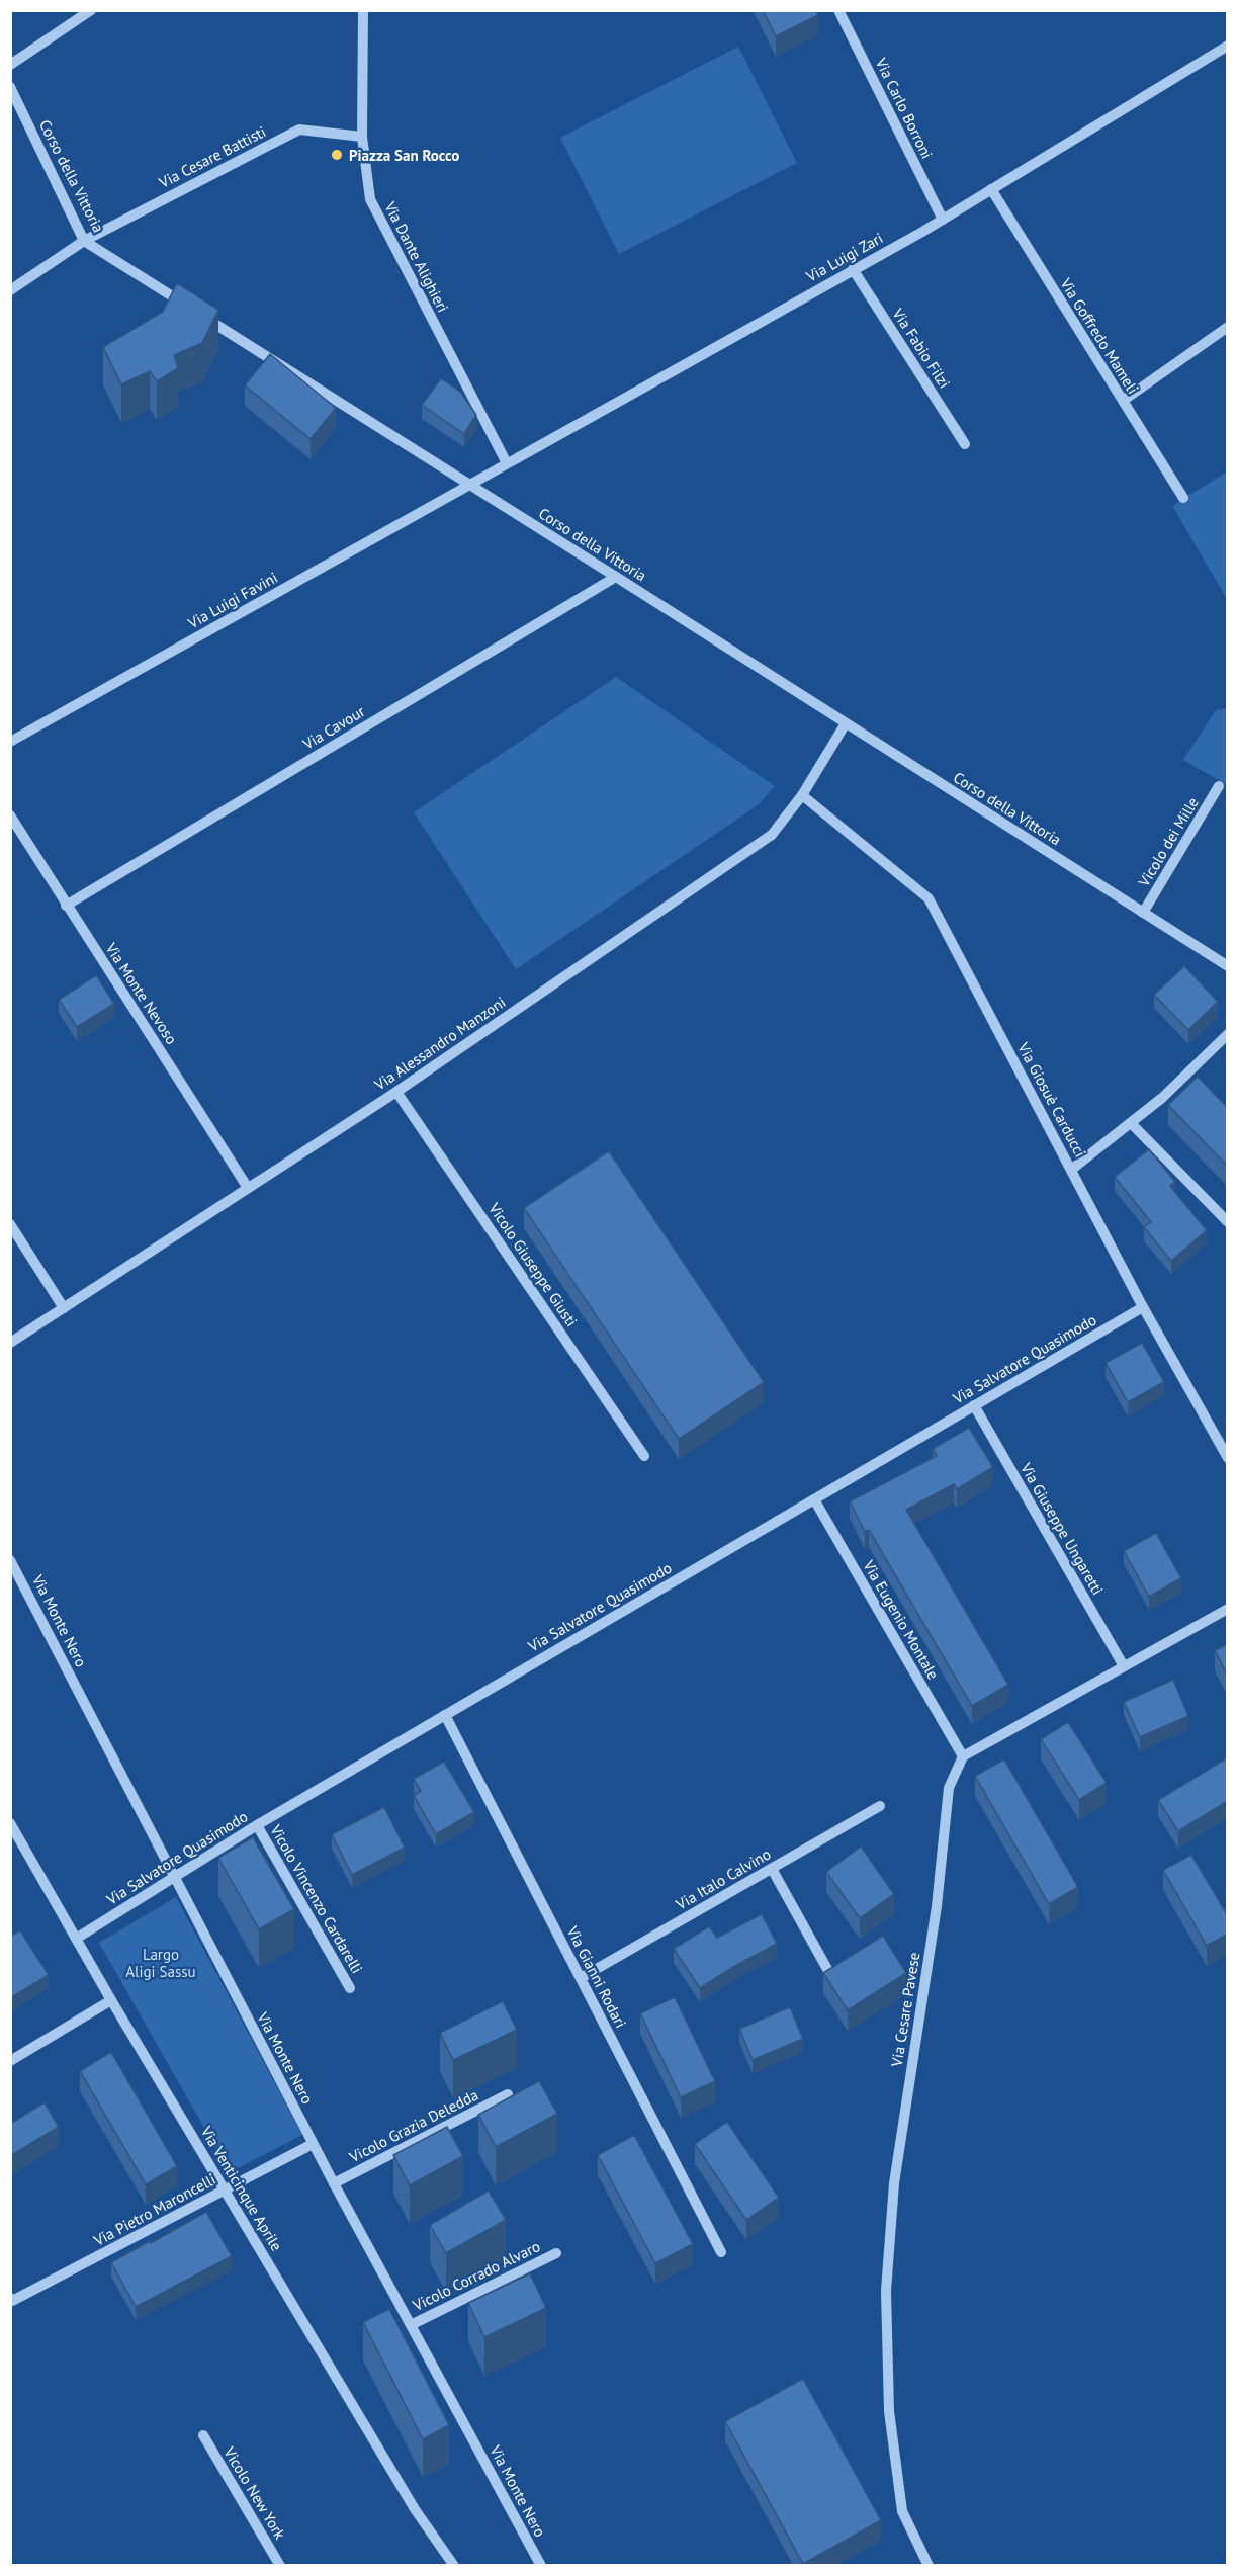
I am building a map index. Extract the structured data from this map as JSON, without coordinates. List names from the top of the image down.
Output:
{
  "streets": {
    "street": [
      "Via Carlo Borroni",
      "Via Cesare Battisti",
      "Corso della Vittoria",
      "Via Dante Alighieri",
      "Via Luigi Zari",
      "Via Goffredo Mameli",
      "Via Fabio Filzi",
      "Via Luigi Favini",
      "Via Cavour",
      "Vicolo dei Mille",
      "Via Monte Nevoso",
      "Via Alessandro Manzoni",
      "Via Giosuè Carducci",
      "Vicolo Giuseppe Giusti",
      "Via Salvatore Quasimodo",
      "Via Giuseppe Ungaretti",
      "Via Eugenio Montale",
      "Via Monte Nero",
      "Via Italo Calvino",
      "Vicolo Vincenzo Cardarelli",
      "Via Gianni Rodari",
      "Via Cesare Pavese",
      "Vicolo Grazia Deledda",
      "Via Venticinque Aprile",
      "Via Pietro Maroncelli",
      "Vicolo Corrado Alvaro",
      "Vicolo New York"
    ]
  },
  "crossings": [
    ["Via Carlo Borroni", "Via Luigi Zari"],
    ["Via Cesare Battisti", "Corso della Vittoria"],
    ["Via Cesare Battisti", "Via Dante Alighieri"],
    ["Corso della Vittoria", "Via Luigi Zari"],
    ["Corso della Vittoria", "Via Luigi Favini"],
    ["Corso della Vittoria", "Via Cavour"],
    ["Corso della Vittoria", "Vicolo dei Mille"],
    ["Corso della Vittoria", "Via Alessandro Manzoni"],
    ["Via Dante Alighieri", "Via Luigi Zari"],
    ["Via Luigi Zari", "Via Goffredo Mameli"],
    ["Via Luigi Zari", "Via Fabio Filzi"],
    ["Via Luigi Zari", "Via Luigi Favini"],
    ["Via Cavour", "Via Monte Nevoso"],
    ["Via Monte Nevoso", "Via Alessandro Manzoni"],
    ["Via Alessandro Manzoni", "Via Giosuè Carducci"],
    ["Via Alessandro Manzoni", "Vicolo Giuseppe Giusti"],
    ["Via Giosuè Carducci", "Via Salvatore Quasimodo"],
    ["Via Salvatore Quasimodo", "Via Giuseppe Ungaretti"],
    ["Via Salvatore Quasimodo", "Via Eugenio Montale"],
    ["Via Salvatore Quasimodo", "Via Monte Nero"],
    ["Via Salvatore Quasimodo", "Vicolo Vincenzo Cardarelli"],
    ["Via Salvatore Quasimodo", "Via Gianni Rodari"],
    ["Via Salvatore Quasimodo", "Via Venticinque Aprile"],
    ["Via Eugenio Montale", "Via Cesare Pavese"],
    ["Via Monte Nero", "Vicolo Grazia Deledda"],
    ["Via Monte Nero", "Via Pietro Maroncelli"],
    ["Via Monte Nero", "Vicolo Corrado Alvaro"],
    ["Via Italo Calvino", "Via Gianni Rodari"],
    ["Via Venticinque Aprile", "Via Pietro Maroncelli"]
  ],
  "parks": ["Largo Aligi Sassu"],
  "places": ["Piazza San Rocco"]
}
